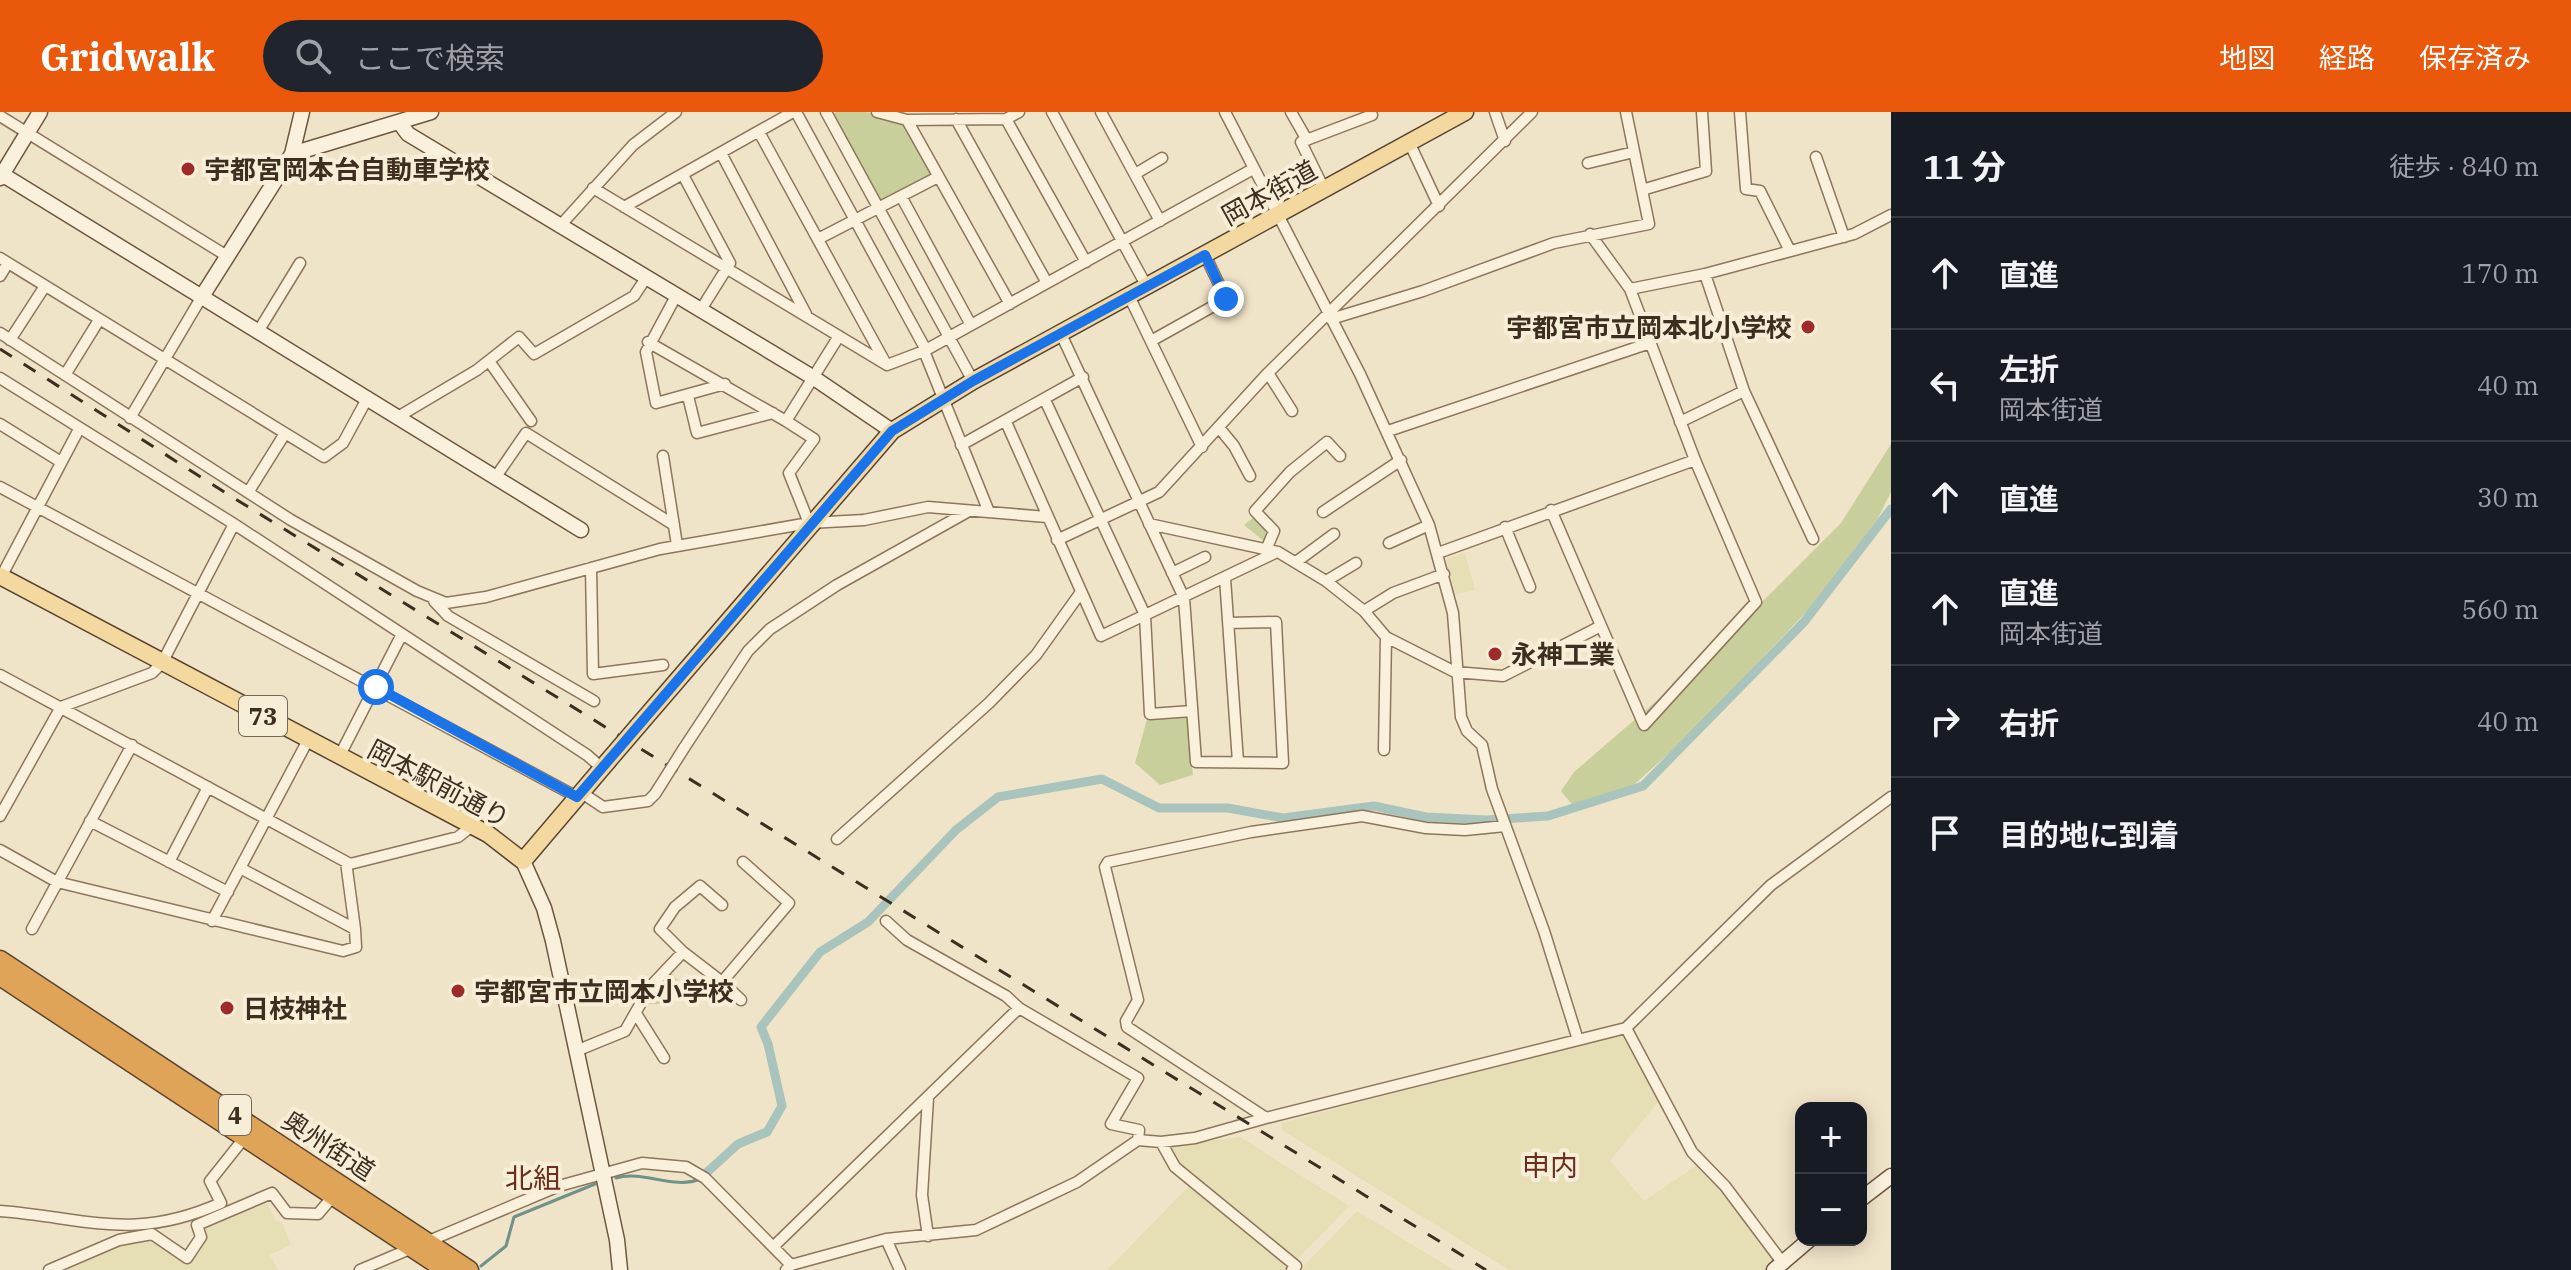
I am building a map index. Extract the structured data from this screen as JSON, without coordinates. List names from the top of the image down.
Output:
{
  "streets": {
    "highway": ["4", "奥州街道"],
    "main road": ["岡本街道", "73", "岡本駅前通り"]
  },
  "districts": ["申内", "北組"],
  "places": [
    "宇都宮岡本台自動車学校",
    "宇都宮市立岡本北小学校",
    "永神工業",
    "宇都宮市立岡本小学校",
    "日枝神社"
  ],
  "page": {
    "header": "Gridwalk",
    "search": "ここで検索",
    "nav": ["地図", "経路", "保存済み"],
    "heading": ["11 分", "徒歩 · 840 m"],
    "list": [
      ["直進", "170 m"],
      ["左折", "岡本街道", "40 m"],
      ["直進", "30 m"],
      ["直進", "岡本街道", "560 m"],
      ["右折", "40 m"],
      "目的地に到着"
    ],
    "map_buttons": ["+", "−"]
  }
}
